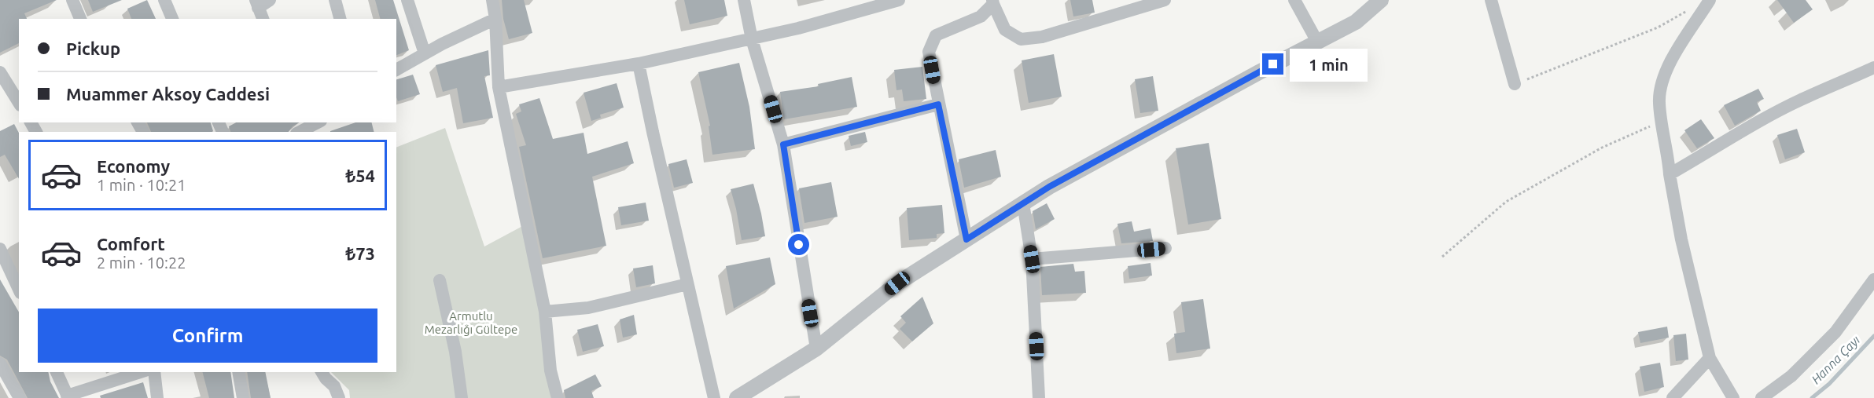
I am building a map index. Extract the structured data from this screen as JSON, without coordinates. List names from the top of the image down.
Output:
{
  "water": ["Hanna Çayı"],
  "parks": ["Armutlu Mezarlığı Gültepe"],
  "page": {
    "banner": ["Pickup", "Muammer Aksoy Caddesi"],
    "bubble": "1 min",
    "list": [
      {
        "name": "Economy",
        "note": "1 min · 10:21",
        "value": "₺54"
      },
      {
        "name": "Comfort",
        "note": "2 min · 10:22",
        "value": "₺73"
      }
    ],
    "buttons": "Confirm"
  }
}
